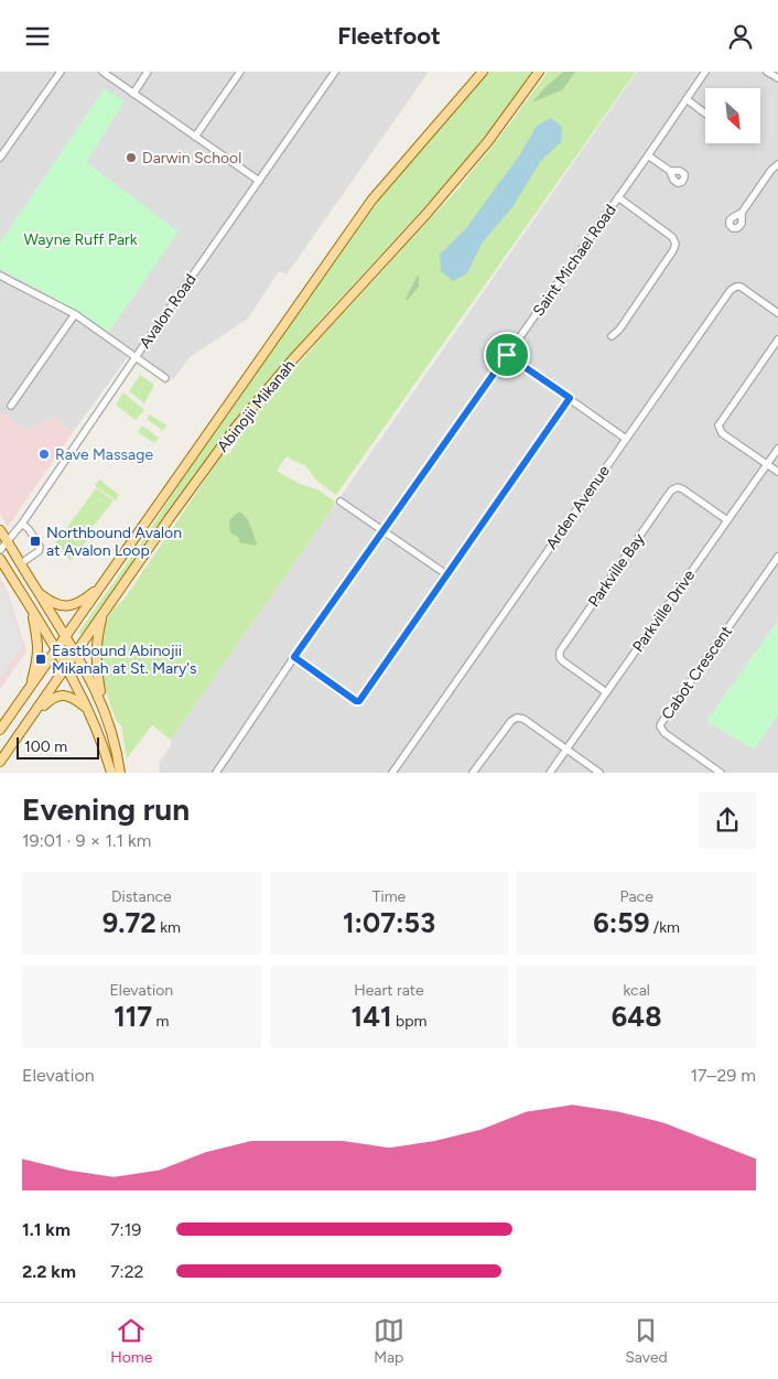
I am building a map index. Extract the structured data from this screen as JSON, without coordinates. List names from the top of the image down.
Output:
{
  "streets": {
    "main road": ["Abinojii Mikanah"],
    "street": [
      "Saint Michael Road",
      "Avalon Road",
      "Arden Avenue",
      "Parkville Bay",
      "Parkville Drive",
      "Cabot Crescent"
    ]
  },
  "crossings": [
    ["Parkville Bay", "Parkville Drive"]
  ],
  "parks": ["Wayne Ruff Park"],
  "places": {
    "other": ["Darwin School", "Rave Massage"],
    "transit": ["Northbound Avalon at Avalon Loop", "Eastbound Abinojii Mikanah at St. Mary's"]
  },
  "scale_bar": "100 m",
  "north": "bottom right",
  "page": {
    "header": "Fleetfoot",
    "scale": "100 m",
    "heading": ["Evening run", "19:01 · 9 × 1.1 km"],
    "stats": [
      ["Distance", "9.72 km"],
      ["Time", "1:07:53"],
      ["Pace", "6:59 /km"],
      ["Elevation", "117 m"],
      ["Heart rate", "141 bpm"],
      ["kcal", "648"]
    ],
    "chart": ["Elevation", "17–29 m"],
    "list": [
      {
        "name": "1.1 km",
        "note": "7:19"
      },
      {
        "name": "2.2 km",
        "note": "7:22"
      }
    ],
    "tabs": ["Home", "Map", "Saved"]
  }
}
